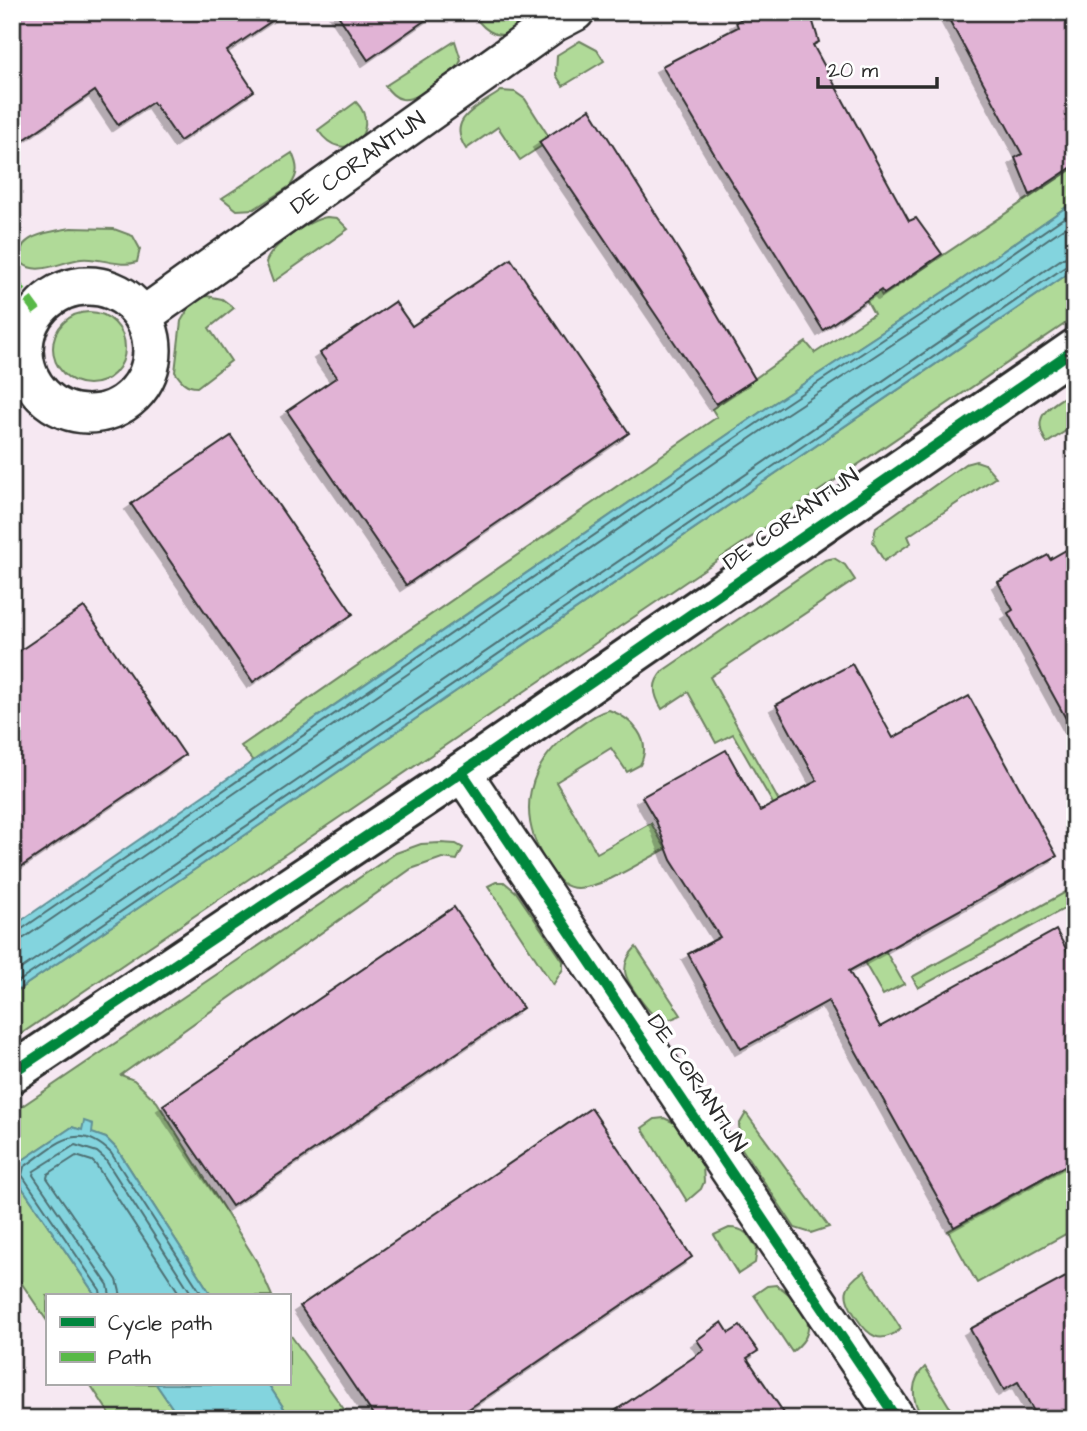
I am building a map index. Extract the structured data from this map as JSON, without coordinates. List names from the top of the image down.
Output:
{
  "streets": {
    "street": ["DE CORANTIJN"]
  },
  "legend": ["Cycle path", "Path"],
  "scale_bar": "20 m"
}
